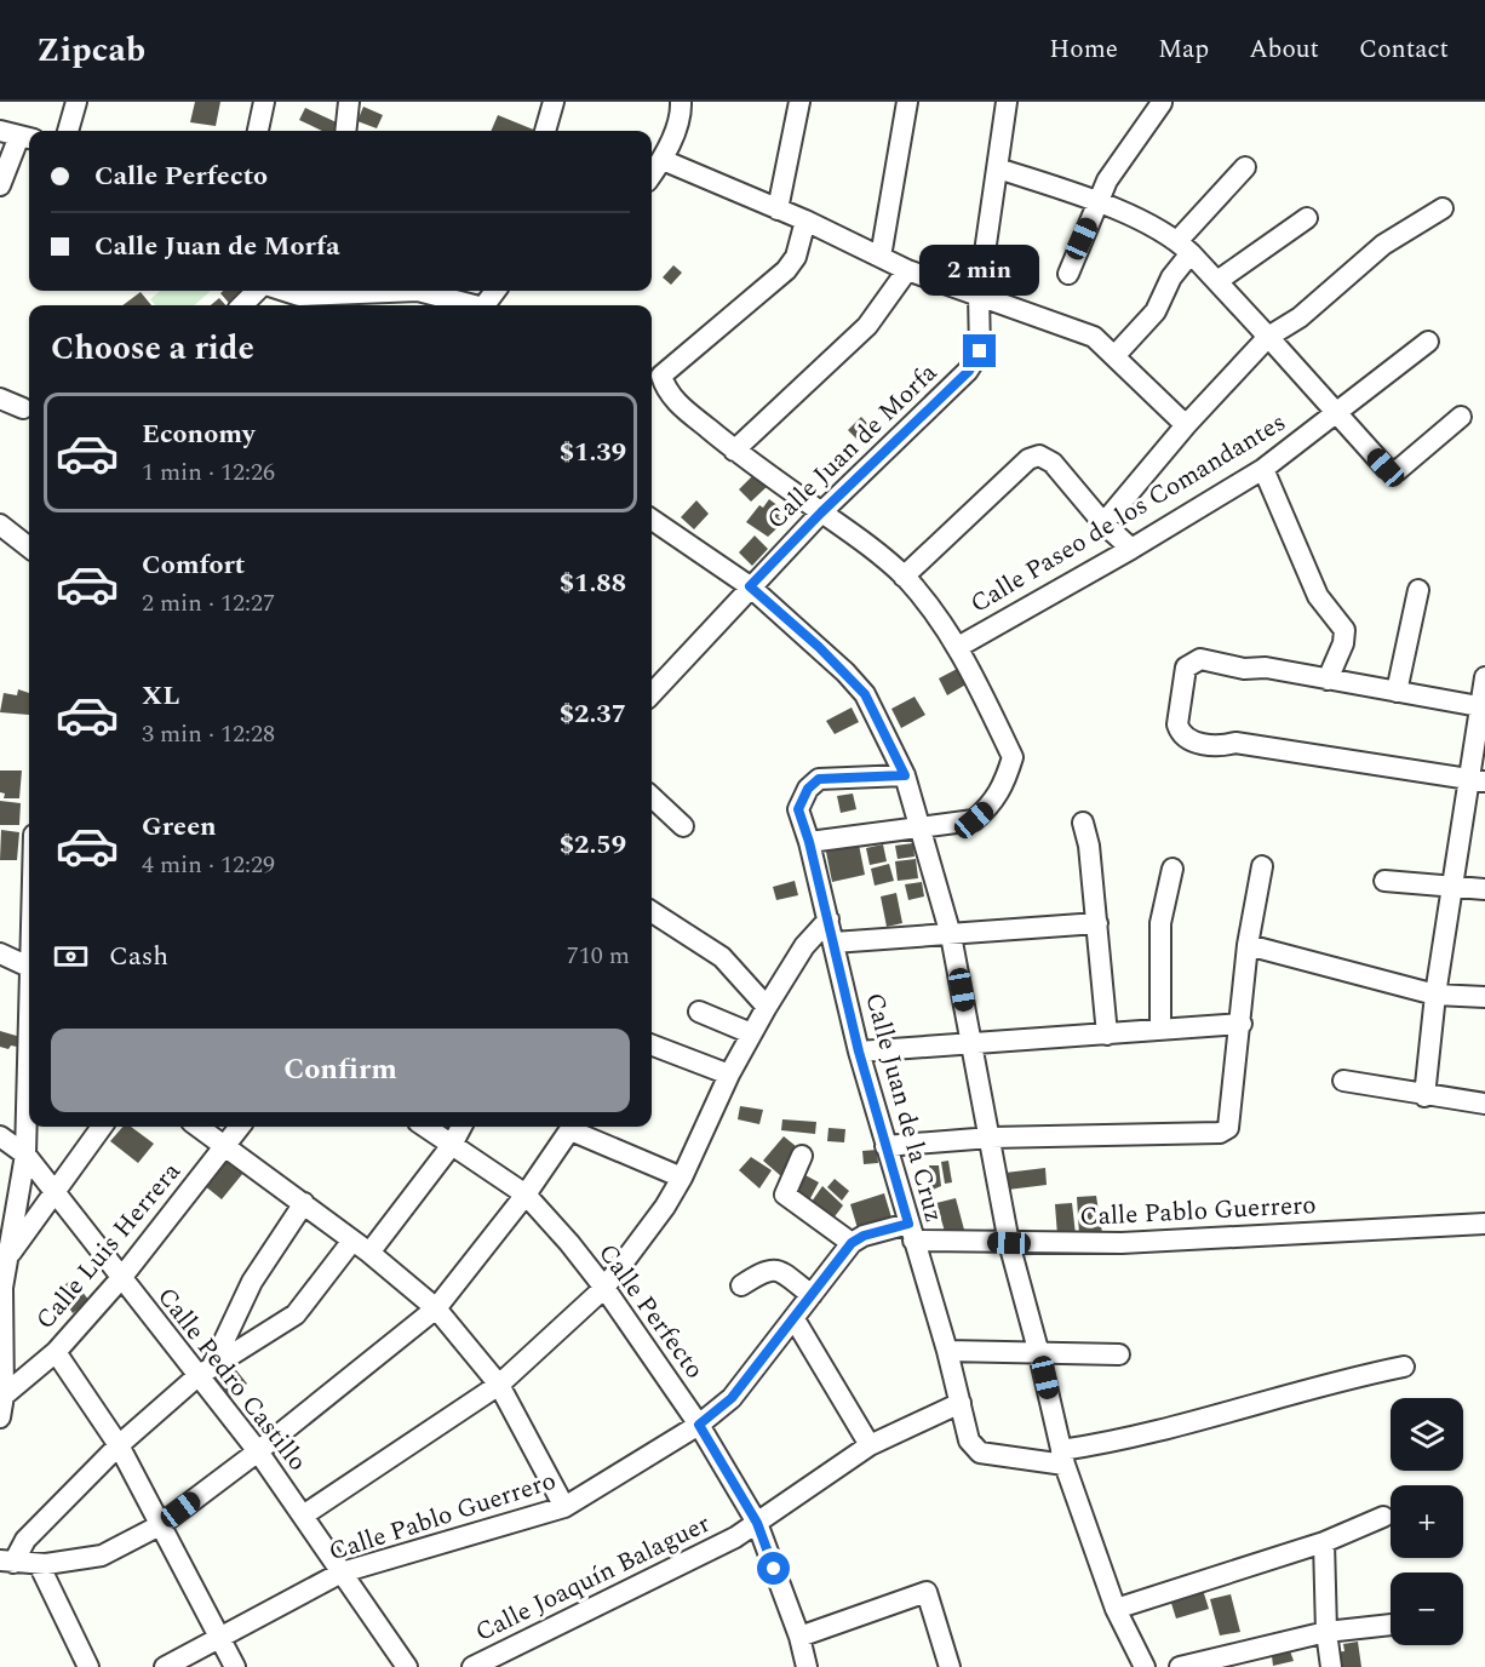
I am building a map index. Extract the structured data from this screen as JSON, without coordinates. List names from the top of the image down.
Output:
{
  "streets": {
    "street": [
      "Calle Juan de Morfa",
      "Calle Paseo de los Comandantes",
      "Calle Juan de la Cruz",
      "Calle Pablo Guerrero",
      "Calle Luis Herrera",
      "Calle Perfecto",
      "Calle Pedro Castillo",
      "Calle Joaquín Balaguer"
    ]
  },
  "crossings": [
    ["Calle Juan de la Cruz", "Calle Pablo Guerrero"],
    ["Calle Juan de la Cruz", "Calle Joaquín Balaguer"],
    ["Calle Pablo Guerrero", "Calle Perfecto"],
    ["Calle Pablo Guerrero", "Calle Pedro Castillo"],
    ["Calle Luis Herrera", "Calle Pedro Castillo"],
    ["Calle Perfecto", "Calle Joaquín Balaguer"]
  ],
  "page": {
    "header": "Zipcab",
    "nav": [
      "Home",
      "Map",
      "About",
      "Contact"
    ],
    "banner": ["Calle Perfecto", "Calle Juan de Morfa"],
    "bubble": "2 min",
    "heading": "Choose a ride",
    "list": [
      {
        "name": "Economy",
        "note": "1 min · 12:26",
        "value": "$1.39"
      },
      {
        "name": "Comfort",
        "note": "2 min · 12:27",
        "value": "$1.88"
      },
      {
        "name": "XL",
        "note": "3 min · 12:28",
        "value": "$2.37"
      },
      {
        "name": "Green",
        "note": "4 min · 12:29",
        "value": "$2.59"
      }
    ],
    "pay": ["Cash", "710 m"],
    "buttons": "Confirm",
    "map_buttons": ["+", "−"]
  }
}
